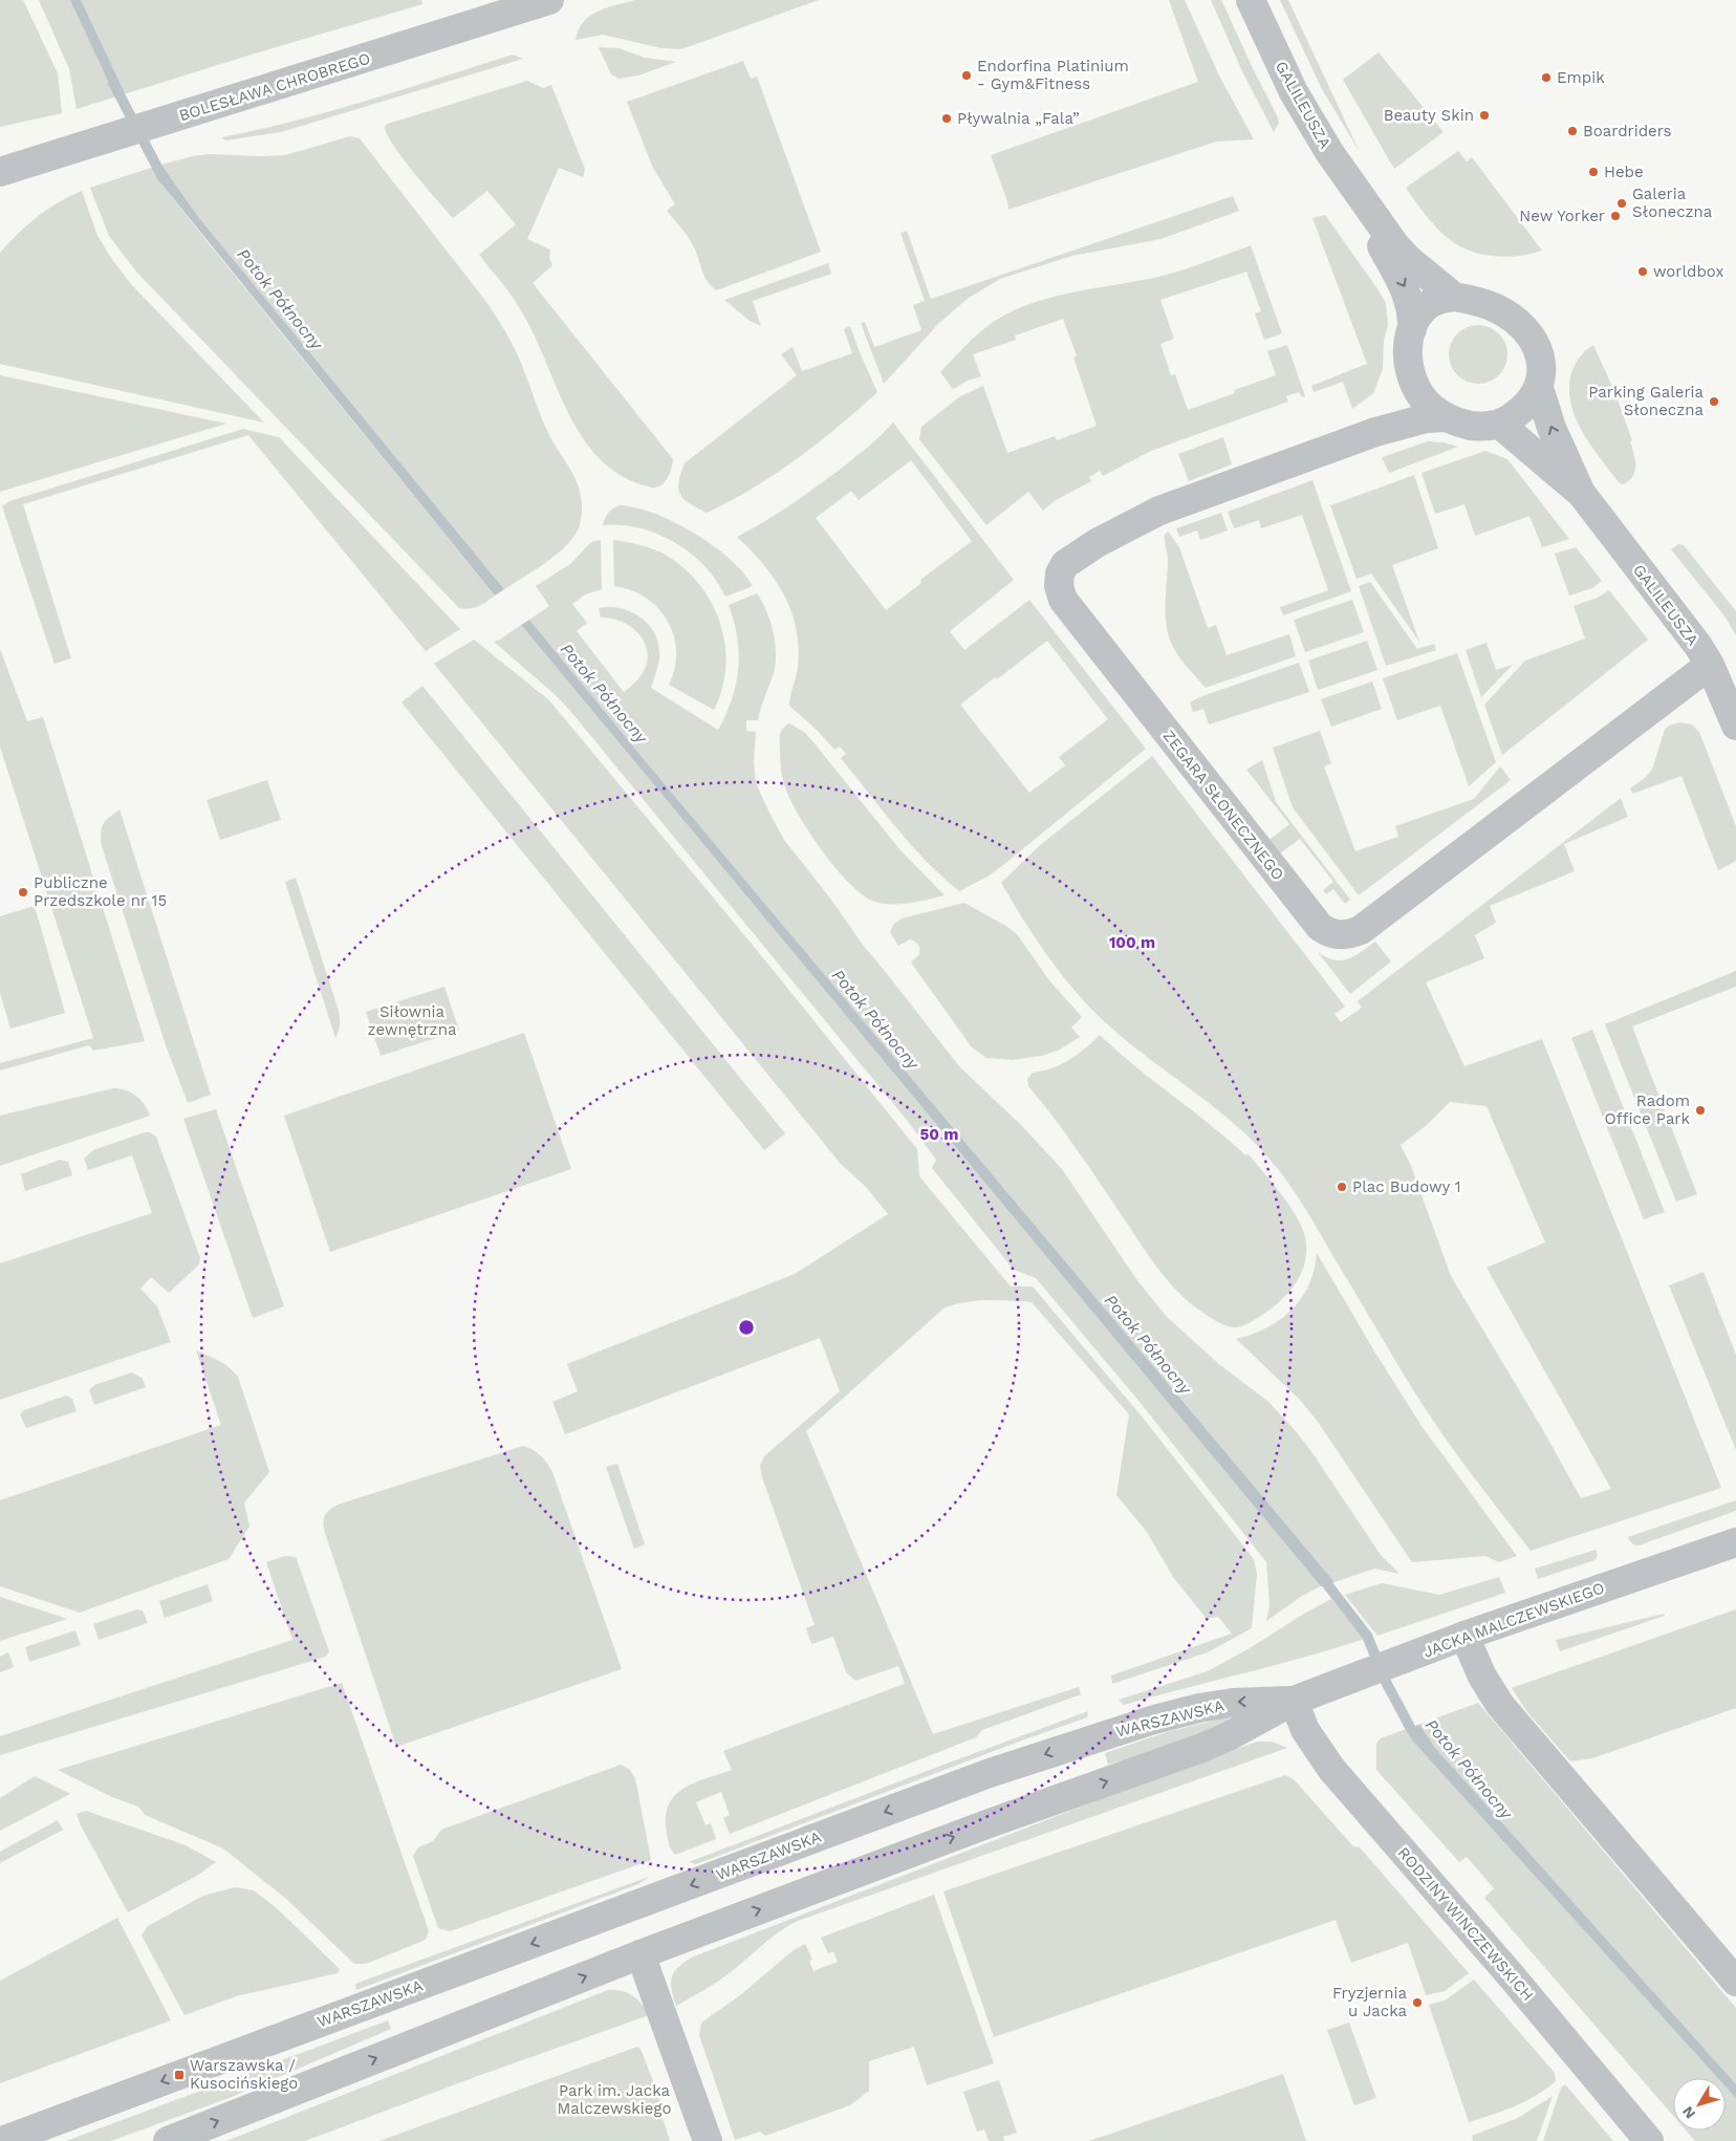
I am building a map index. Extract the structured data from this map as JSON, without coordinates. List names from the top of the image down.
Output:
{
  "streets": {
    "street": [
      "BOLESŁAWA CHROBREGO",
      "GALILEUSZA",
      "ZEGARA SŁONECZNEGO",
      "JACKA MALCZEWSKIEGO",
      "WARSZAWSKA",
      "RODZINY WINCZEWSKICH"
    ]
  },
  "crossings": [
    ["GALILEUSZA", "ZEGARA SŁONECZNEGO"],
    ["JACKA MALCZEWSKIEGO", "WARSZAWSKA"],
    ["JACKA MALCZEWSKIEGO", "RODZINY WINCZEWSKICH"],
    ["WARSZAWSKA", "RODZINY WINCZEWSKICH"]
  ],
  "water": ["Potok Północny"],
  "parks": ["Siłownia zewnętrzna", "Park im. Jacka Malczewskiego"],
  "places": {
    "other": [
      "Endorfina Platinium - Gym&Fitness",
      "Empik",
      "Beauty Skin",
      "Pływalnia „Fala”",
      "Boardriders",
      "Hebe",
      "Galeria Słoneczna",
      "New Yorker",
      "worldbox",
      "Parking Galeria Słoneczna",
      "Publiczne Przedszkole nr 15",
      "Radom Office Park",
      "Plac Budowy 1",
      "Fryzjernia u Jacka"
    ],
    "transit": ["Warszawska / Kusocińskiego"]
  },
  "north": "bottom left",
  "rings": ["100 m", "50 m"]
}
